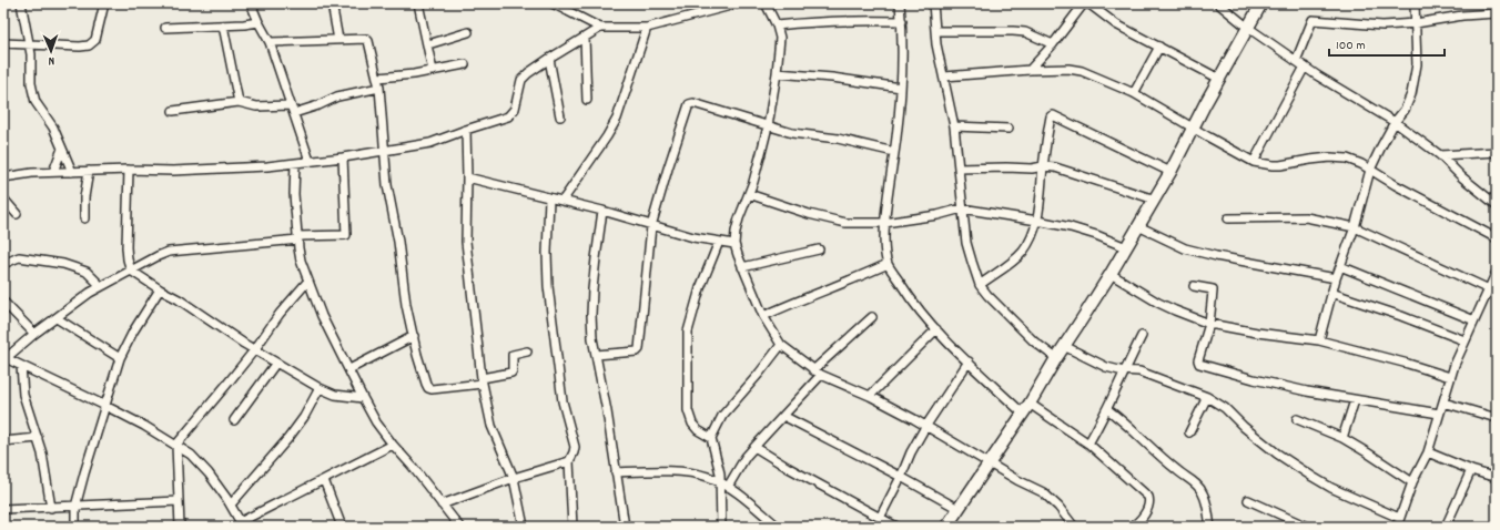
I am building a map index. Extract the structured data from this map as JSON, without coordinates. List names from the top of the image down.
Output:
{
  "scale_bar": "100 m",
  "north": "bottom"
}
